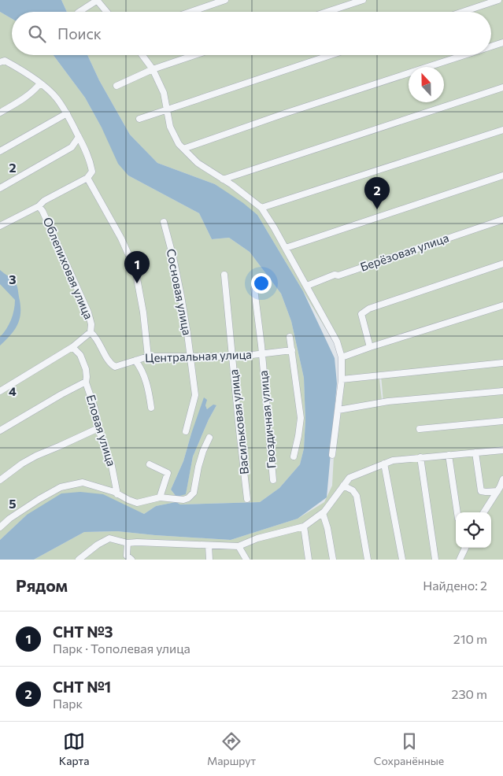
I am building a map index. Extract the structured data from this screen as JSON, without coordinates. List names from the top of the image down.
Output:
{
  "streets": {
    "street": [
      "Берёзовая улица",
      "Облепиховая улица",
      "Сосновая улица",
      "Центральная улица",
      "Гвоздичная улица",
      "Васильковая улица",
      "Еловая улица"
    ]
  },
  "crossings": [
    ["Облепиховая улица", "Центральная улица"],
    ["Сосновая улица", "Центральная улица"],
    ["Центральная улица", "Гвоздичная улица"],
    ["Центральная улица", "Васильковая улица"]
  ],
  "north": "top",
  "page": {
    "search": "Поиск",
    "pins": ["2", "1"],
    "heading": ["Рядом", "Найдено: 2"],
    "list": [
      {
        "mark": "1",
        "name": "СНТ №3",
        "note": "Парк · Тополевая улица",
        "value": "210 m"
      },
      {
        "mark": "2",
        "name": "СНТ №1",
        "note": "Парк",
        "value": "230 m"
      }
    ],
    "nav": ["Карта", "Маршрут", "Сохранённые"]
  },
  "grid": {
    "rows": [
      "2",
      "3",
      "4",
      "5"
    ]
  }
}
